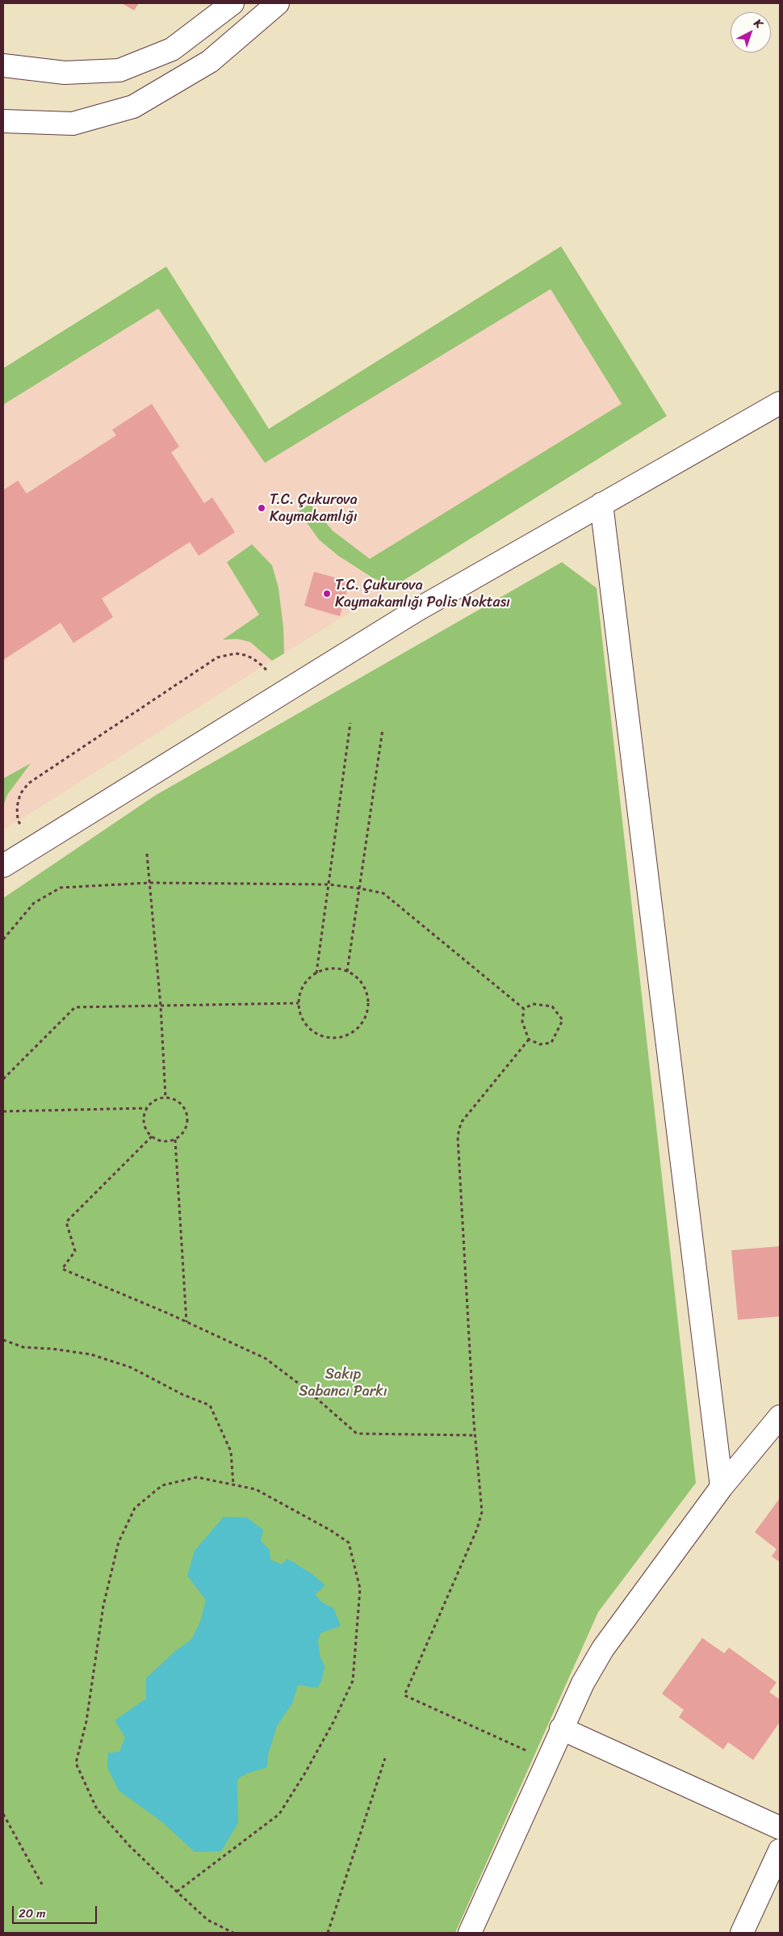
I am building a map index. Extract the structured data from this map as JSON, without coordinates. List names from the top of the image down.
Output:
{
  "parks": ["Sakıp Sabancı Parkı"],
  "places": ["T.C. Çukurova Kaymakamlığı", "T.C. Çukurova Kaymakamlığı Polis Noktası"],
  "scale_bar": "20 m",
  "north": "top right"
}
